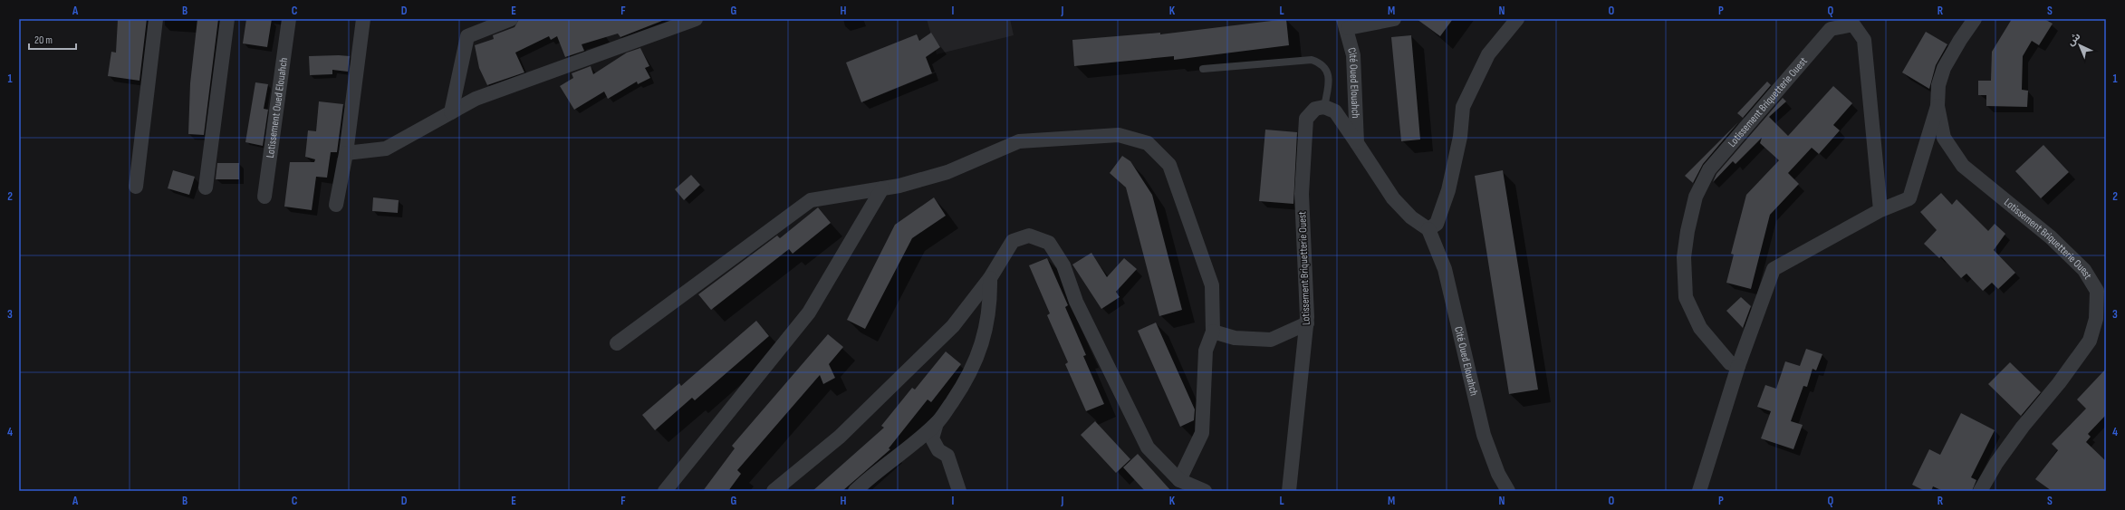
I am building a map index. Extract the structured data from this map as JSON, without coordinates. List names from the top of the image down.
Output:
{
  "streets": {
    "street": ["Cité Oued Elouahch", "Lotissement Briquetterie Ouest", "Lotissement Oued Elouahch"]
  },
  "scale_bar": "20 m",
  "north": "top left",
  "grid": {
    "columns": [
      "A",
      "B",
      "C",
      "D",
      "E",
      "F",
      "G",
      "H",
      "I",
      "J",
      "K",
      "L",
      "M",
      "N",
      "O",
      "P",
      "Q",
      "R",
      "S"
    ],
    "rows": [
      "1",
      "2",
      "3",
      "4"
    ]
  }
}
